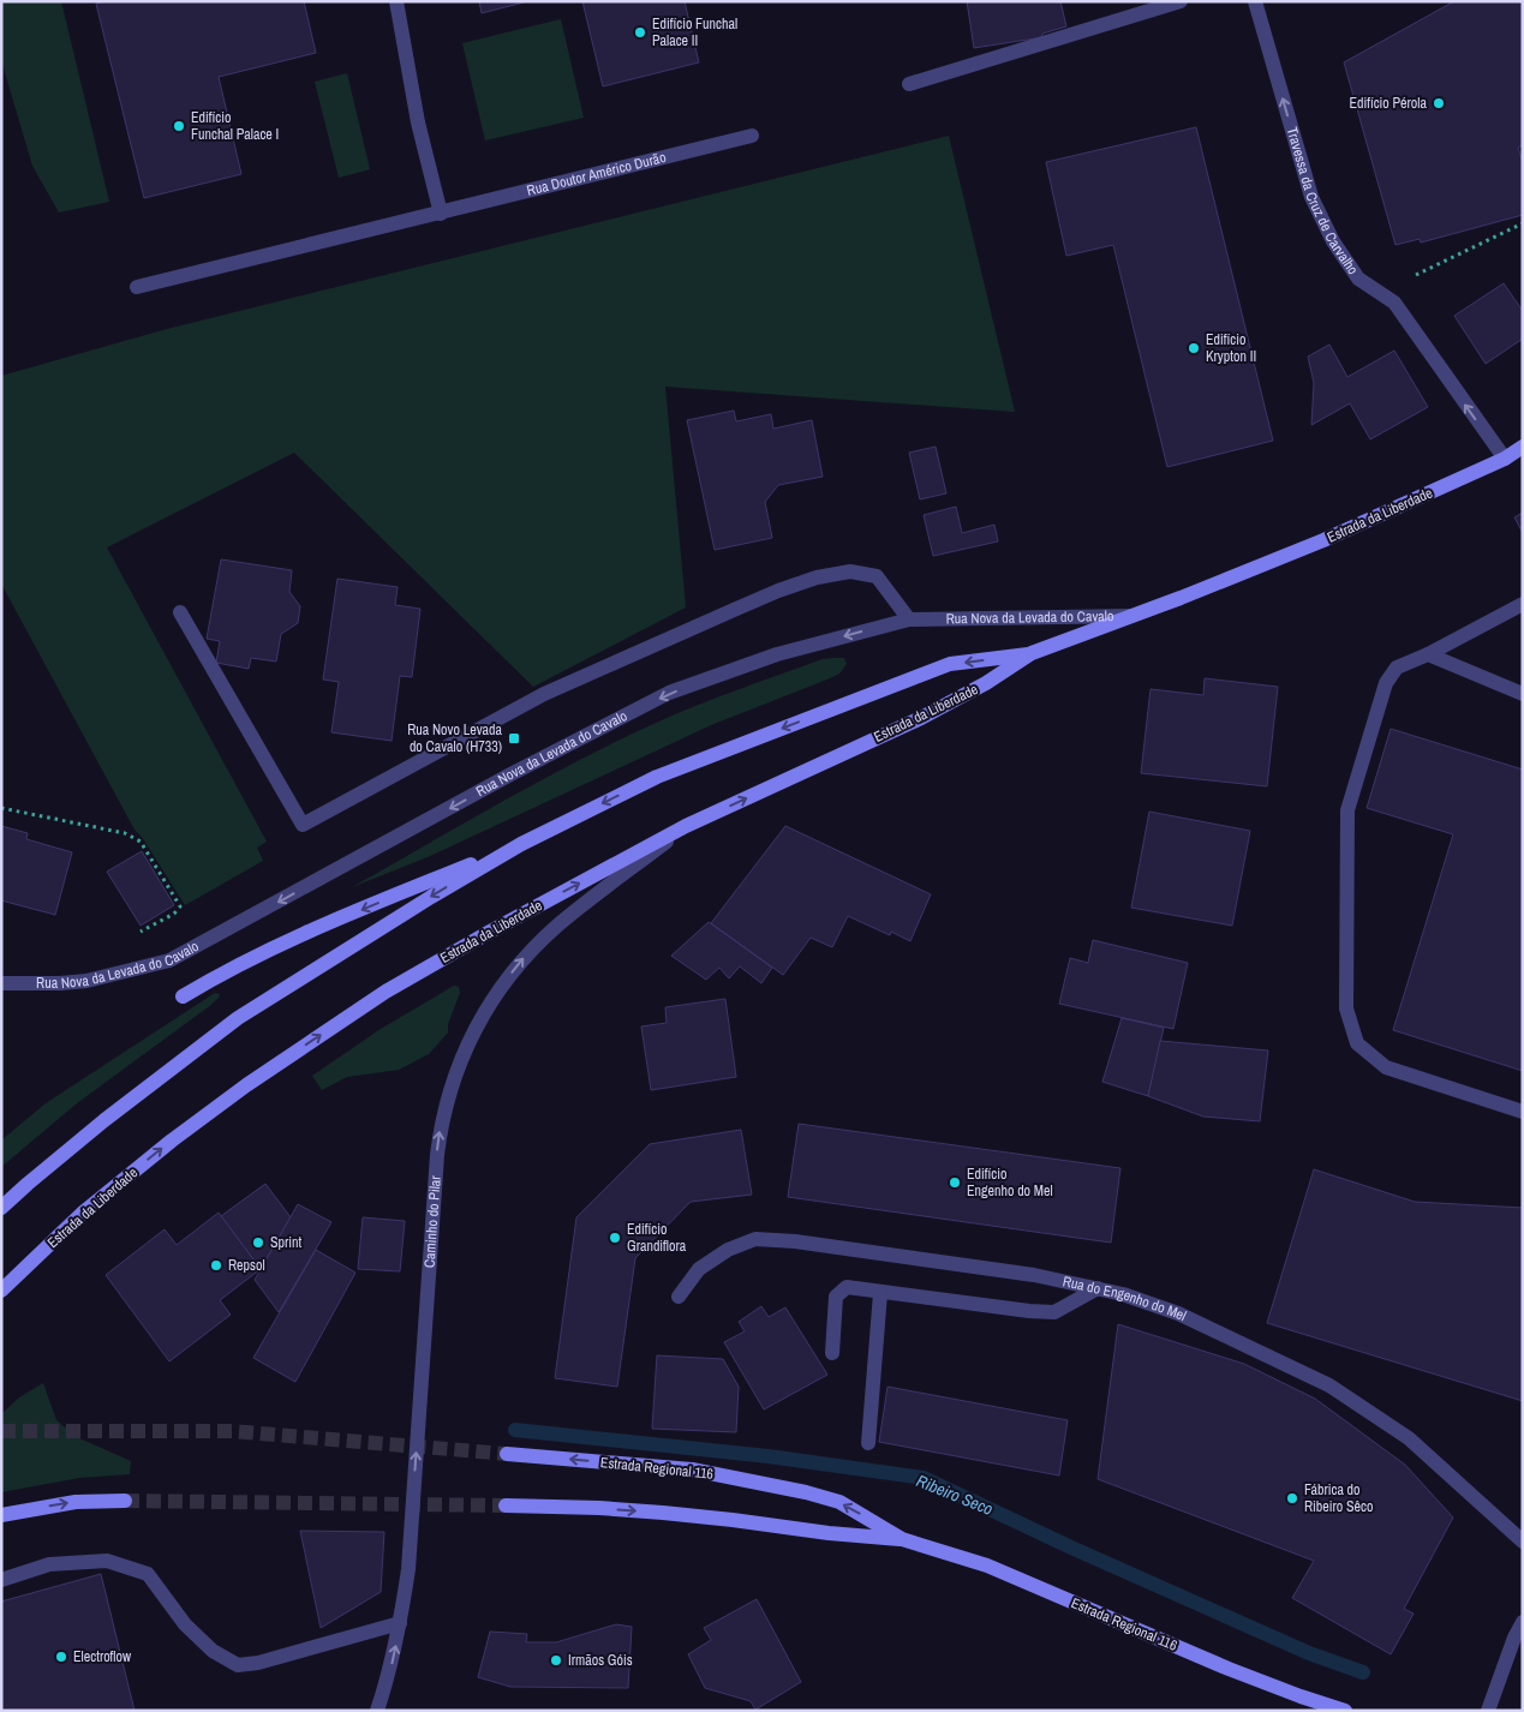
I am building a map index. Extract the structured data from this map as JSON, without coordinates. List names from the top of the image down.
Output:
{
  "streets": {
    "main road": ["Estrada da Liberdade", "Estrada Regional 116"],
    "street": [
      "Rua Doutor Américo Durão",
      "Travessa da Cruz de Carvalho",
      "Rua Nova da Levada do Cavalo",
      "Caminho do Pilar",
      "Rua do Engenho do Mel"
    ]
  },
  "crossings": [
    ["Travessa da Cruz de Carvalho", "Estrada da Liberdade"],
    ["Estrada da Liberdade", "Rua Nova da Levada do Cavalo"],
    ["Estrada da Liberdade", "Caminho do Pilar"]
  ],
  "one_way": ["Travessa da Cruz de Carvalho", "Rua Nova da Levada do Cavalo", "Caminho do Pilar"],
  "water": ["Ribeiro Seco"],
  "places": {
    "other": [
      "Edifício Funchal Palace II",
      "Edifício Pérola",
      "Edifício Funchal Palace I",
      "Edifício Krypton II",
      "Edifício Engenho do Mel",
      "Edifício Grandiflora",
      "Sprint",
      "Repsol",
      "Fábrica do Ribeiro Sêco",
      "Electroflow",
      "Irmãos Góis"
    ],
    "transit": ["Rua Novo Levada do Cavalo (H733)"]
  }
}
